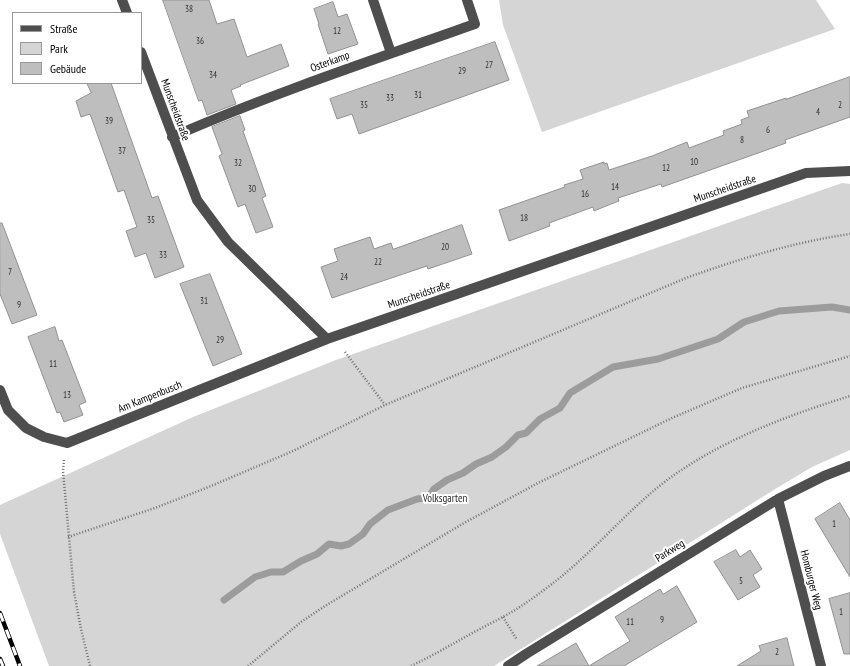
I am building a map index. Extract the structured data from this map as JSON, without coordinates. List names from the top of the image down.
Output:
{
  "streets": {
    "street": [
      "Osterkamp",
      "Munscheidstraße",
      "Am Kampenbusch",
      "Parkweg",
      "Homburger Weg"
    ]
  },
  "crossings": [
    ["Osterkamp", "Munscheidstraße"],
    ["Munscheidstraße", "Am Kampenbusch"],
    ["Parkweg", "Homburger Weg"]
  ],
  "parks": ["Volksgarten"],
  "house_numbers": [
    "38",
    "12",
    "36",
    "27",
    "29",
    "34",
    "31",
    "33",
    "35",
    "2",
    "4",
    "39",
    "6",
    "8",
    "37",
    "10",
    "32",
    "12",
    "14",
    "30",
    "16",
    "18",
    "35",
    "20",
    "33",
    "22",
    "7",
    "24",
    "31",
    "9",
    "29",
    "11",
    "13",
    "1",
    "5",
    "1",
    "9",
    "11",
    "2"
  ],
  "legend": ["Straße", "Park", "Gebäude"]
}
